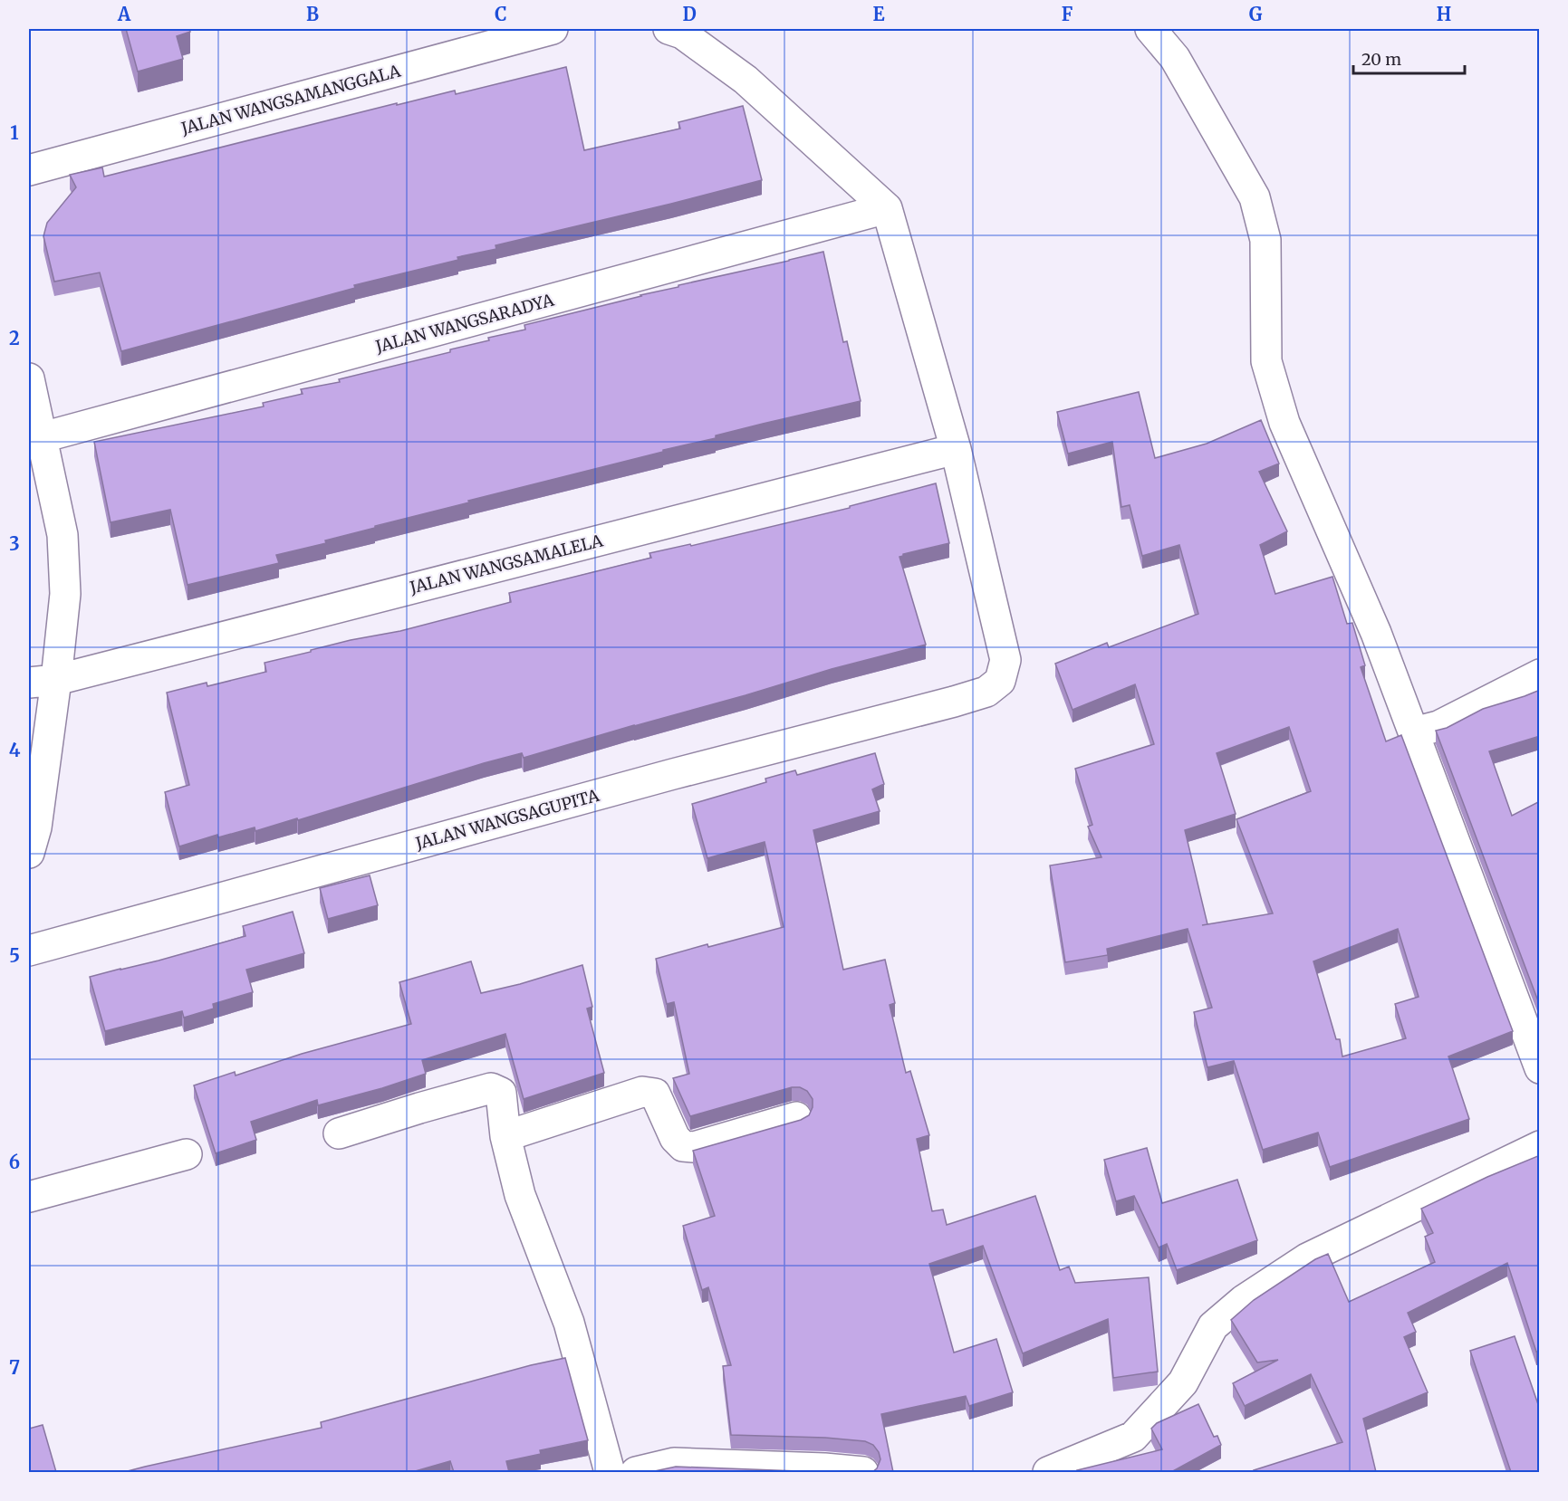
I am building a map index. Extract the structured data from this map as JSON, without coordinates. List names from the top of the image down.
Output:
{
  "streets": {
    "street": [
      "JALAN WANGSAMANGGALA",
      "JALAN WANGSARADYA",
      "JALAN WANGSAMALELA",
      "JALAN WANGSAGUPITA"
    ]
  },
  "crossings": [
    ["JALAN WANGSAMALELA", "JALAN WANGSAGUPITA"]
  ],
  "scale_bar": "20 m",
  "grid": {
    "columns": [
      "A",
      "B",
      "C",
      "D",
      "E",
      "F",
      "G",
      "H"
    ],
    "rows": [
      "1",
      "2",
      "3",
      "4",
      "5",
      "6",
      "7"
    ]
  }
}
